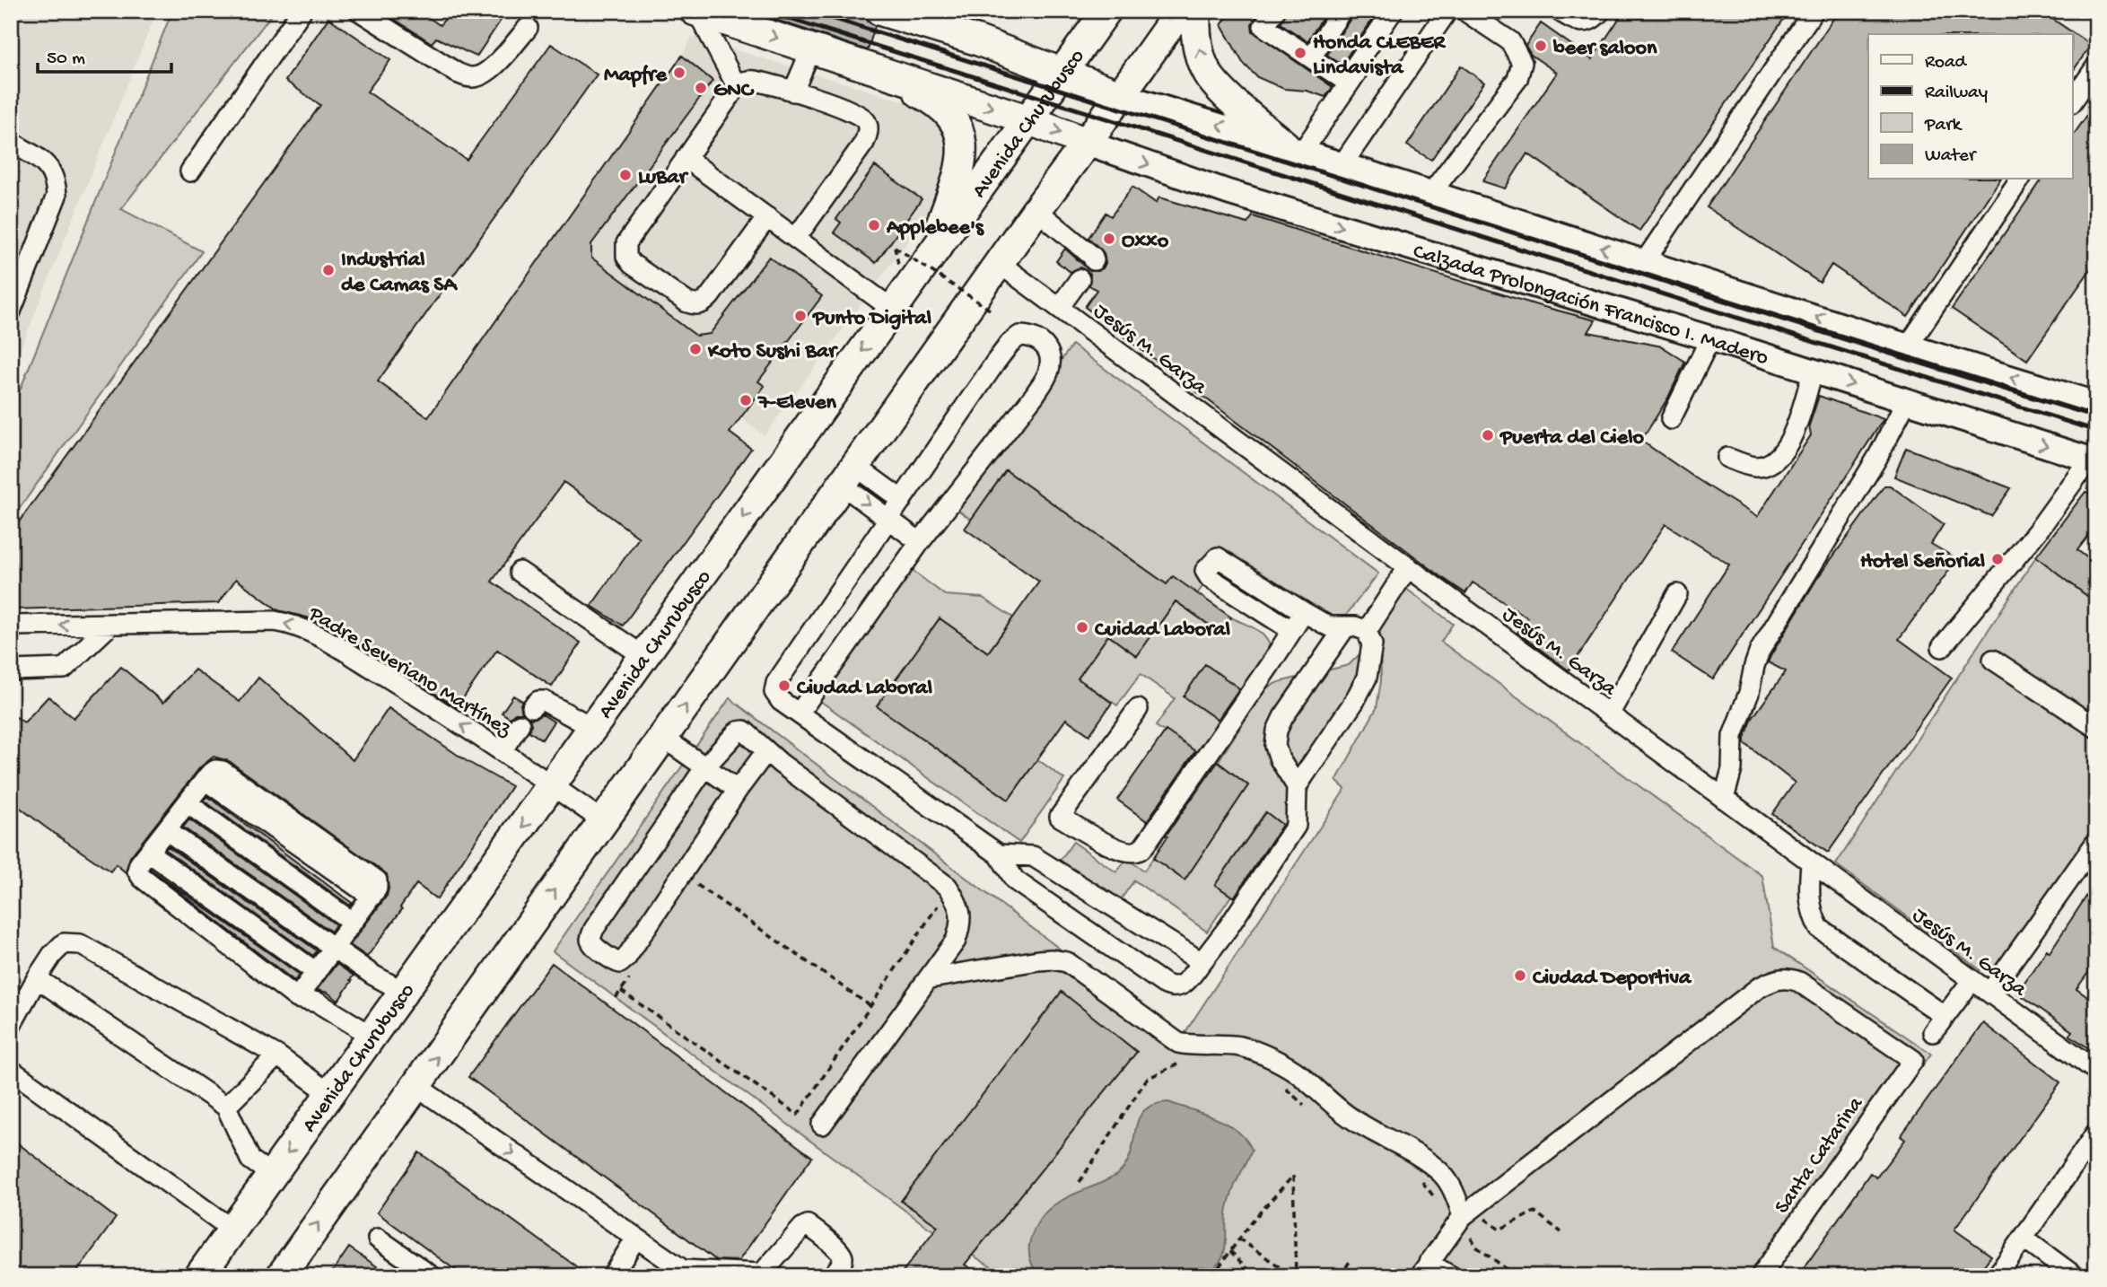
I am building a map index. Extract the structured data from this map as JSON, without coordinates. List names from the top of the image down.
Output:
{
  "streets": {
    "highway": ["Avenida Churubusco"],
    "main road": ["Calzada Prolongación Francisco I. Madero"],
    "street": ["Jesús M. Garza", "Padre Severiano Martínez", "Santa Catarina"]
  },
  "crossings": [
    ["Avenida Churubusco", "Padre Severiano Martínez"]
  ],
  "one_way": ["Padre Severiano Martínez"],
  "places": [
    "beer saloon",
    "Honda CLEBER Lindavista",
    "Mapfre",
    "GNC",
    "LuBar",
    "Applebee's",
    "Oxxo",
    "Industrial de Camas SA",
    "Punto Digital",
    "Koto Sushi Bar",
    "7-Eleven",
    "Puerta del Cielo",
    "Hotel Señorial",
    "Cuidad Laboral",
    "Ciudad Laboral",
    "Ciudad Deportiva"
  ],
  "legend": [
    "Road",
    "Railway",
    "Park",
    "Water"
  ],
  "scale_bar": "50 m"
}
